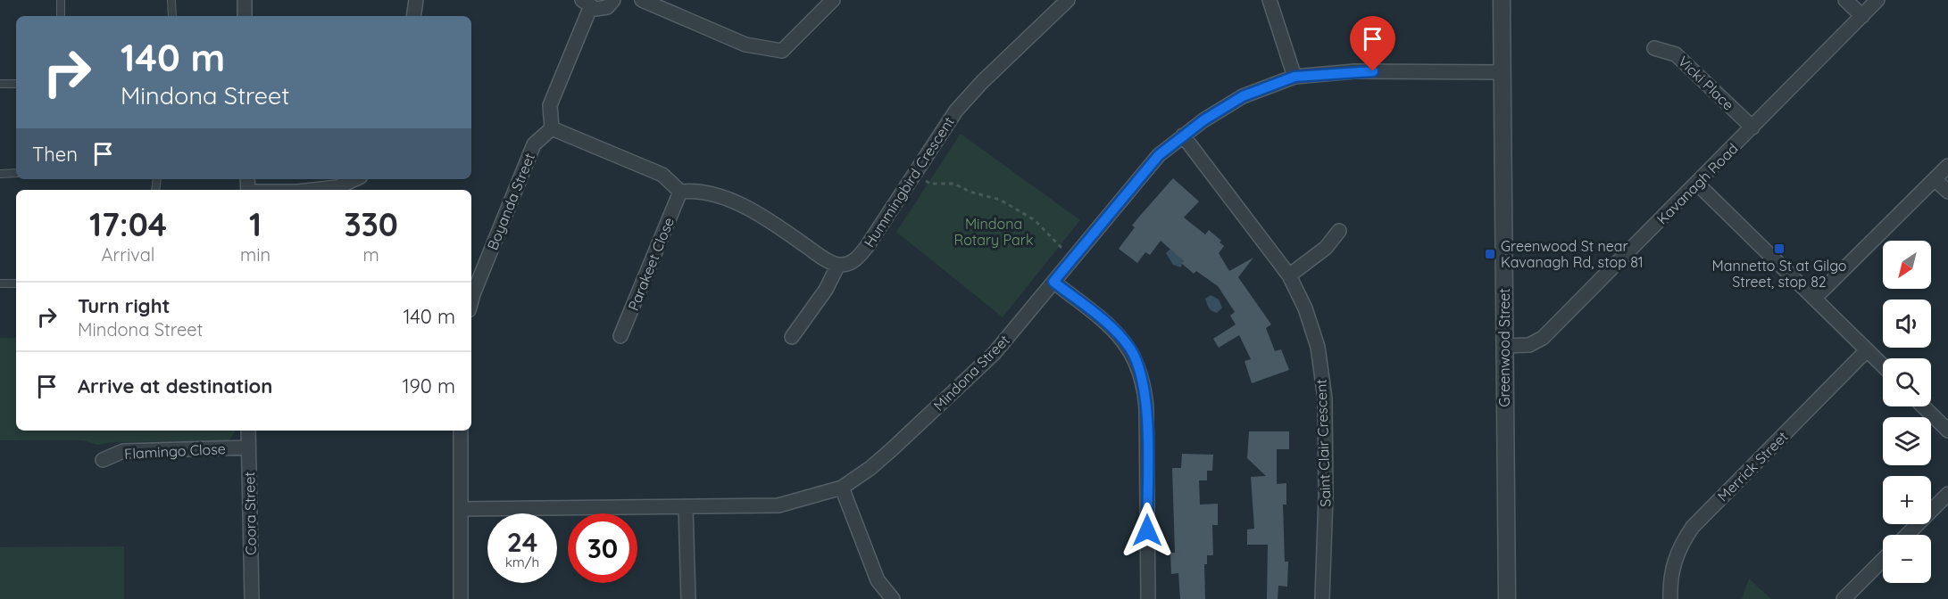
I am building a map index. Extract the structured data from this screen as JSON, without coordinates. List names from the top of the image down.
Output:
{
  "streets": {
    "street": [
      "Vicki Place",
      "Hummingbird Crescent",
      "Kavanagh Road",
      "Boyanda Street",
      "Parakeet Close",
      "Greenwood Street",
      "Mindona Street",
      "Saint Clair Crescent",
      "Flamingo Close",
      "Merrick Street",
      "Coora Street"
    ]
  },
  "crossings": [
    ["Vicki Place", "Kavanagh Road"],
    ["Kavanagh Road", "Greenwood Street"],
    ["Greenwood Street", "Mindona Street"],
    ["Mindona Street", "Saint Clair Crescent"],
    ["Flamingo Close", "Coora Street"]
  ],
  "parks": ["Mindona Rotary Park"],
  "places": {
    "transit": ["Mannetto St at Gilgo Street, stop 82", "Greenwood St near Kavanagh Rd, stop 81"]
  },
  "north": "bottom left",
  "page": {
    "turn": ["140 m", "Mindona Street"],
    "then": "Then",
    "eta": [
      "17:04",
      "Arrival",
      "1",
      "min",
      "330",
      "m"
    ],
    "map_buttons": ["+", "−"],
    "list": [
      {
        "name": "Turn right",
        "note": "Mindona Street",
        "value": "140 m"
      },
      {
        "name": "Arrive at destination",
        "value": "190 m"
      }
    ],
    "speed": "24 km/h",
    "limit": "30"
  }
}
